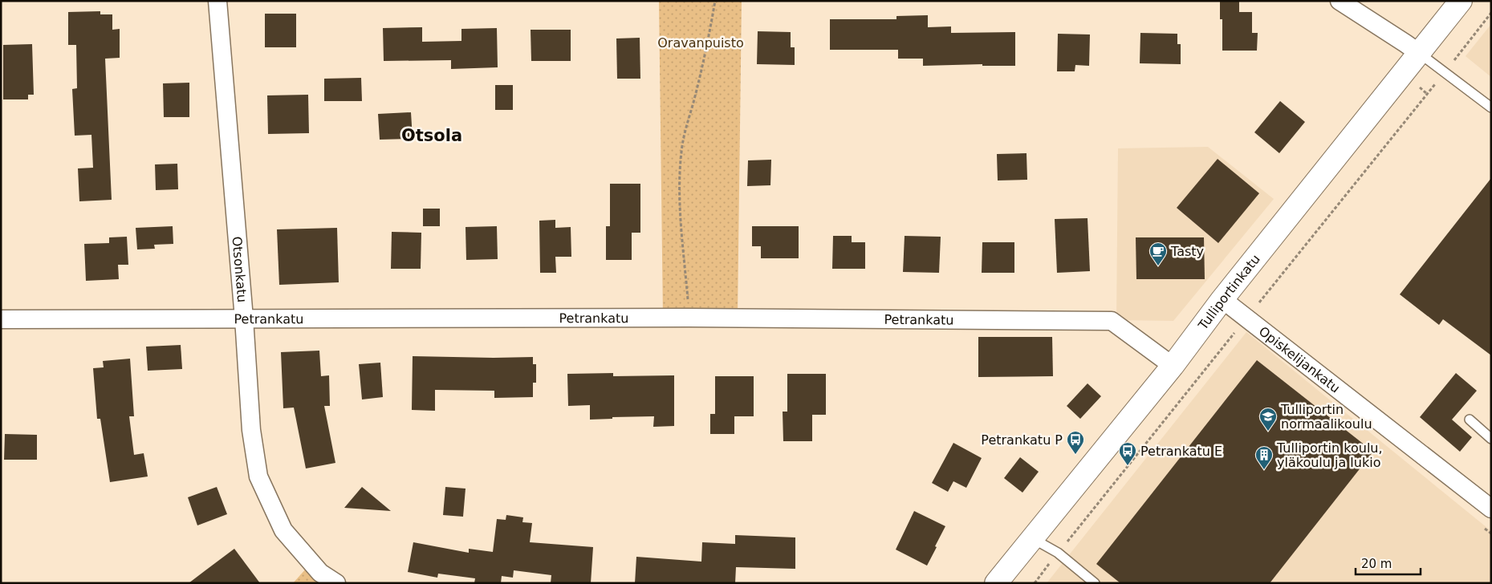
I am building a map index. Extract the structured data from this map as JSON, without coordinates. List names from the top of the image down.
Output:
{
  "streets": {
    "street": [
      "Otsonkatu",
      "Tulliportinkatu",
      "Petrankatu",
      "Opiskelijankatu"
    ]
  },
  "crossings": [
    ["Otsonkatu", "Petrankatu"],
    ["Tulliportinkatu", "Petrankatu"],
    ["Tulliportinkatu", "Opiskelijankatu"]
  ],
  "districts": ["Otsola"],
  "parks": ["Oravanpuisto"],
  "places": {
    "cafe": ["Tasty"],
    "school or university": ["Tulliportin normaalikoulu"],
    "bus stop": ["Petrankatu P", "Petrankatu E"],
    "building": ["Tulliportin koulu, yläkoulu ja lukio"]
  },
  "scale_bar": "20 m"
}
